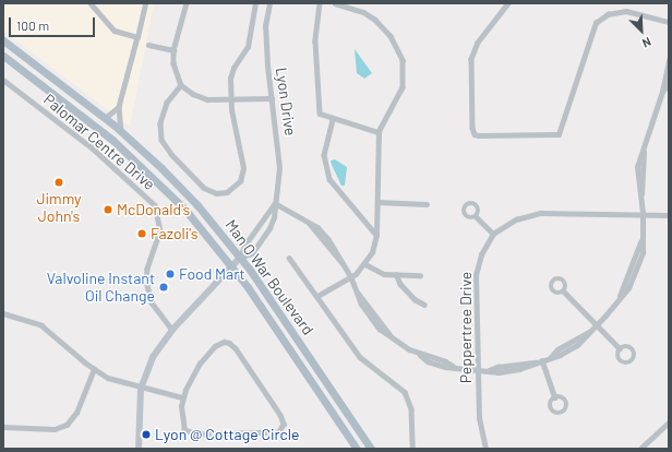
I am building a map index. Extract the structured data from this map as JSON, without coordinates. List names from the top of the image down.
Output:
{
  "streets": {
    "main road": ["Man O War Boulevard"],
    "street": ["Lyon Drive", "Palomar Centre Drive", "Peppertree Drive"]
  },
  "crossings": [
    ["Lyon Drive", "Palomar Centre Drive"],
    ["Lyon Drive", "Man O War Boulevard"]
  ],
  "places": [
    "Jimmy John's",
    "McDonald's",
    "Fazoli's",
    "Food Mart",
    "Valvoline Instant Oil Change",
    "Lyon @ Cottage Circle"
  ],
  "scale_bar": "100 m",
  "north": "bottom right"
}
